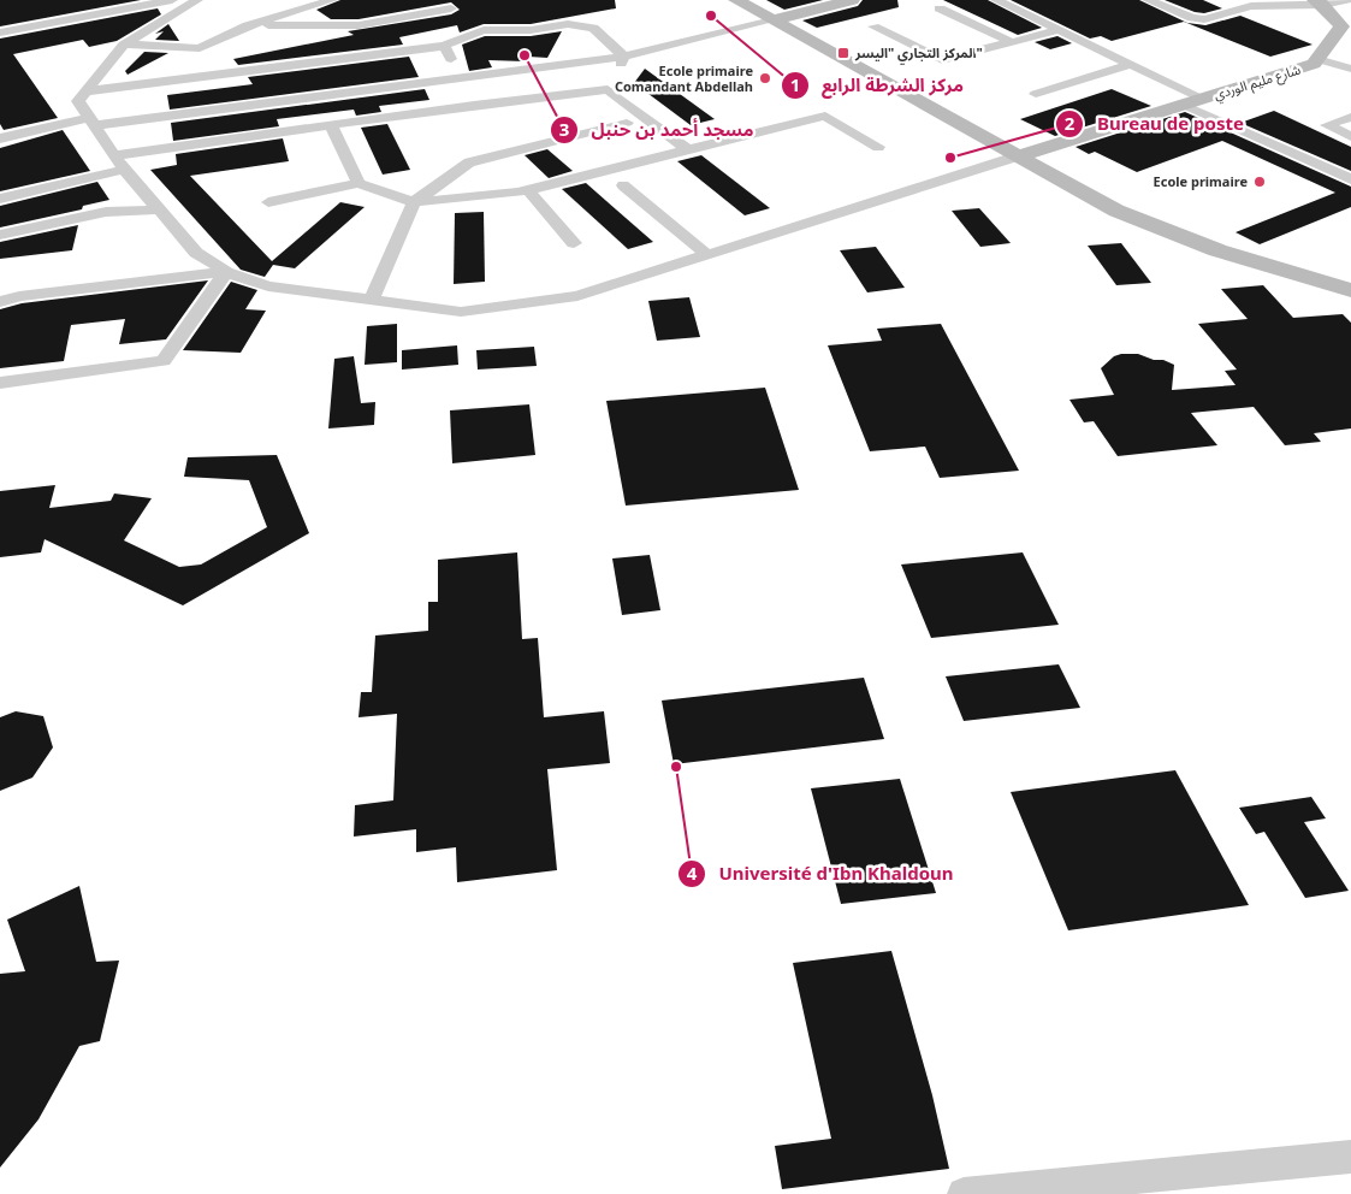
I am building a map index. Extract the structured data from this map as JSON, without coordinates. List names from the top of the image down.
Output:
{
  "streets": {
    "main road": ["شارع مليم الوردي"]
  },
  "places": {
    "other": [
      "مركز الشرطة الرابع",
      "مسجد أحمد بن حنبل",
      "Ecole primaire Comandant Abdellah",
      "Bureau de poste",
      "Ecole primaire",
      "Université d'Ibn Khaldoun"
    ],
    "transit": ["المركز التجاري \"اليسر\""]
  }
}
